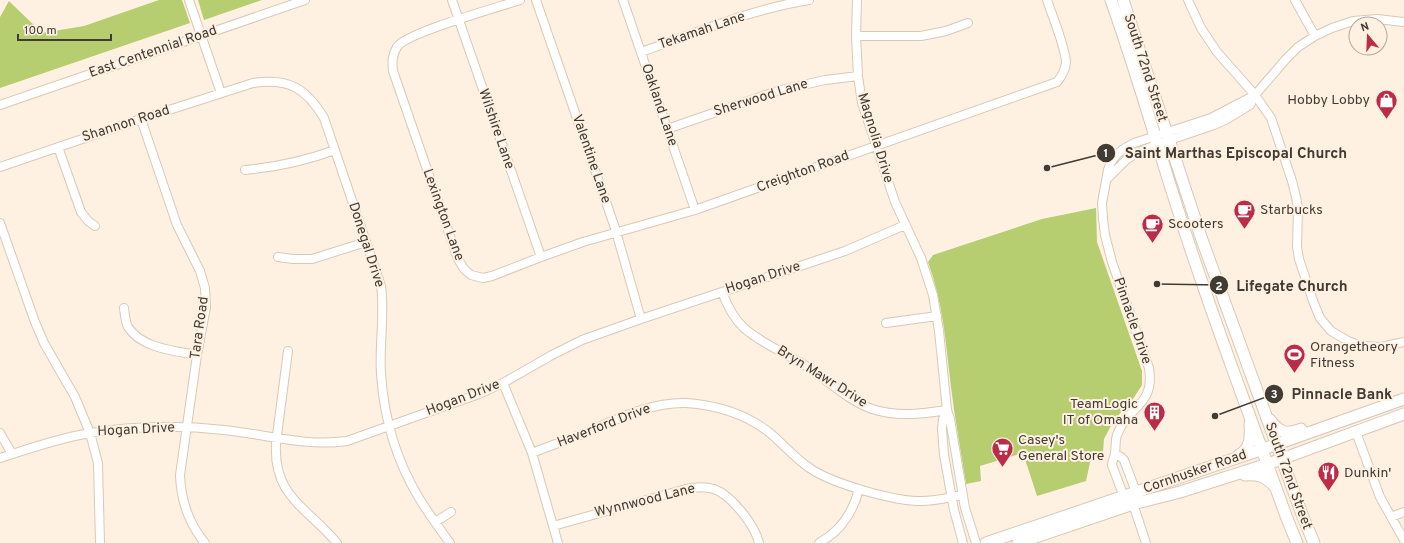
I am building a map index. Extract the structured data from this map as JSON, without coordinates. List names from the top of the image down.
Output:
{
  "streets": {
    "main road": ["South 72nd Street", "Cornhusker Road"],
    "street": [
      "Tekamah Lane",
      "East Centennial Road",
      "Sherwood Lane",
      "Oakland Lane",
      "Shannon Road",
      "Wilshire Lane",
      "Magnolia Drive",
      "Valentine Lane",
      "Creighton Road",
      "Lexington Lane",
      "Donegal Drive",
      "Hogan Drive",
      "Pinnacle Drive",
      "Tara Road",
      "Bryn Mawr Drive",
      "Haverford Drive",
      "Wynnwood Lane"
    ]
  },
  "crossings": [
    ["Tekamah Lane", "Oakland Lane"],
    ["South 72nd Street", "Pinnacle Drive"],
    ["South 72nd Street", "Cornhusker Road"],
    ["Sherwood Lane", "Oakland Lane"],
    ["Sherwood Lane", "Magnolia Drive"],
    ["Oakland Lane", "Creighton Road"],
    ["Shannon Road", "Donegal Drive"],
    ["Shannon Road", "Tara Road"],
    ["Wilshire Lane", "Creighton Road"],
    ["Wilshire Lane", "Lexington Lane"],
    ["Magnolia Drive", "Creighton Road"],
    ["Magnolia Drive", "Hogan Drive"],
    ["Magnolia Drive", "Bryn Mawr Drive"],
    ["Valentine Lane", "Creighton Road"],
    ["Valentine Lane", "Hogan Drive"],
    ["Creighton Road", "Lexington Lane"],
    ["Donegal Drive", "Hogan Drive"],
    ["Hogan Drive", "Tara Road"],
    ["Hogan Drive", "Bryn Mawr Drive"],
    ["Pinnacle Drive", "Cornhusker Road"]
  ],
  "places": {
    "shop": ["Hobby Lobby"],
    "other": ["Saint Marthas Episcopal Church", "Lifegate Church", "Pinnacle Bank"],
    "cafe": ["Starbucks", "Scooters"],
    "sports": ["Orangetheory Fitness"],
    "building": ["TeamLogic IT of Omaha"],
    "supermarket": ["Casey's General Store"],
    "restaurant": ["Dunkin'"]
  },
  "scale_bar": "100 m",
  "north": "top"
}
